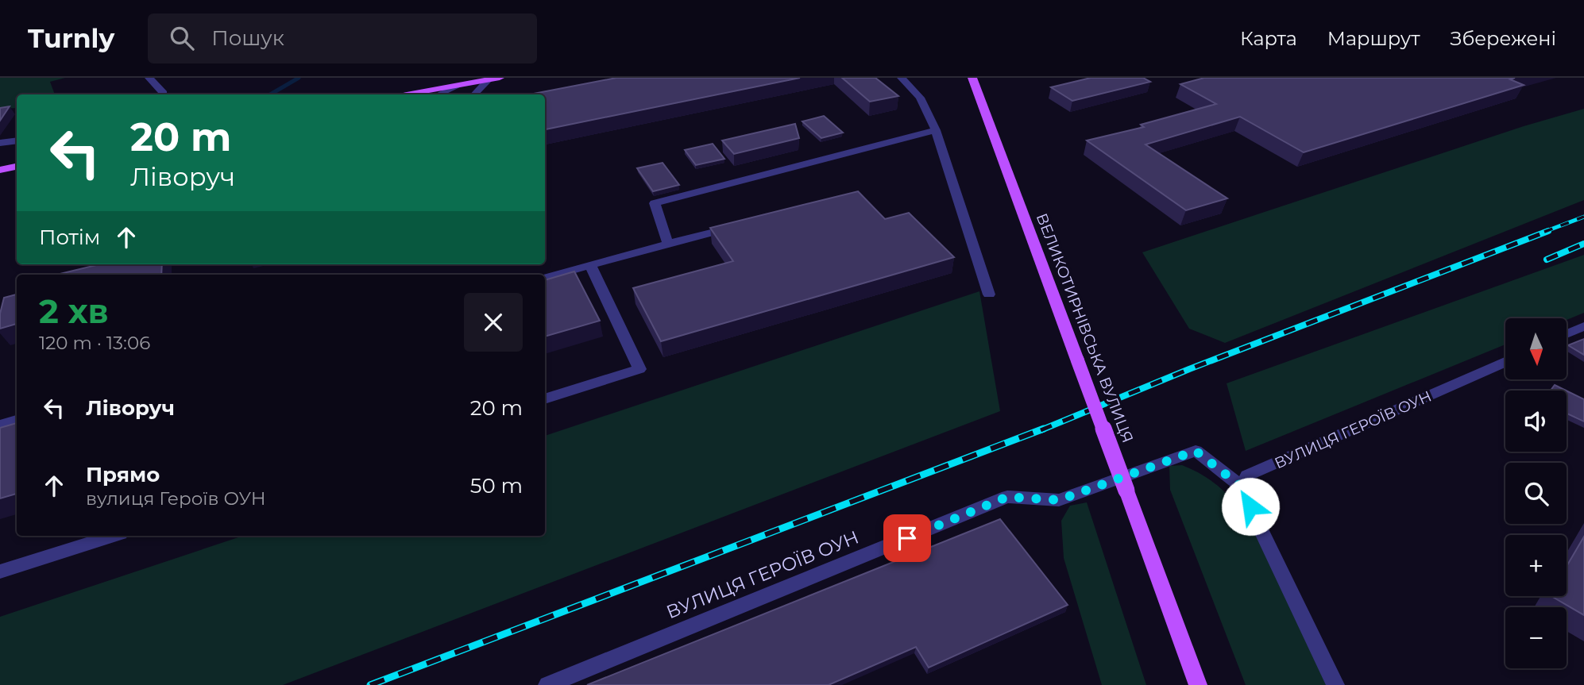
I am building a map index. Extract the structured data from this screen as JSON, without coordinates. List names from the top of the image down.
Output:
{
  "streets": {
    "main road": ["ВЕЛИКОТИРНІВСЬКА ВУЛИЦЯ"],
    "street": ["ВУЛИЦЯ ГЕРОЇВ ОУН"]
  },
  "north": "bottom",
  "page": {
    "header": "Turnly",
    "search": "Пошук",
    "nav": ["Карта", "Маршрут", "Збережені"],
    "turn": ["20 m", "Ліворуч"],
    "then": "Потім",
    "heading": ["2 хв", "120 m · 13:06"],
    "map_buttons": ["+", "−"],
    "list": [
      {
        "name": "Ліворуч",
        "value": "20 m"
      },
      {
        "name": "Прямо",
        "note": "вулиця Героїв ОУН",
        "value": "50 m"
      }
    ]
  }
}
